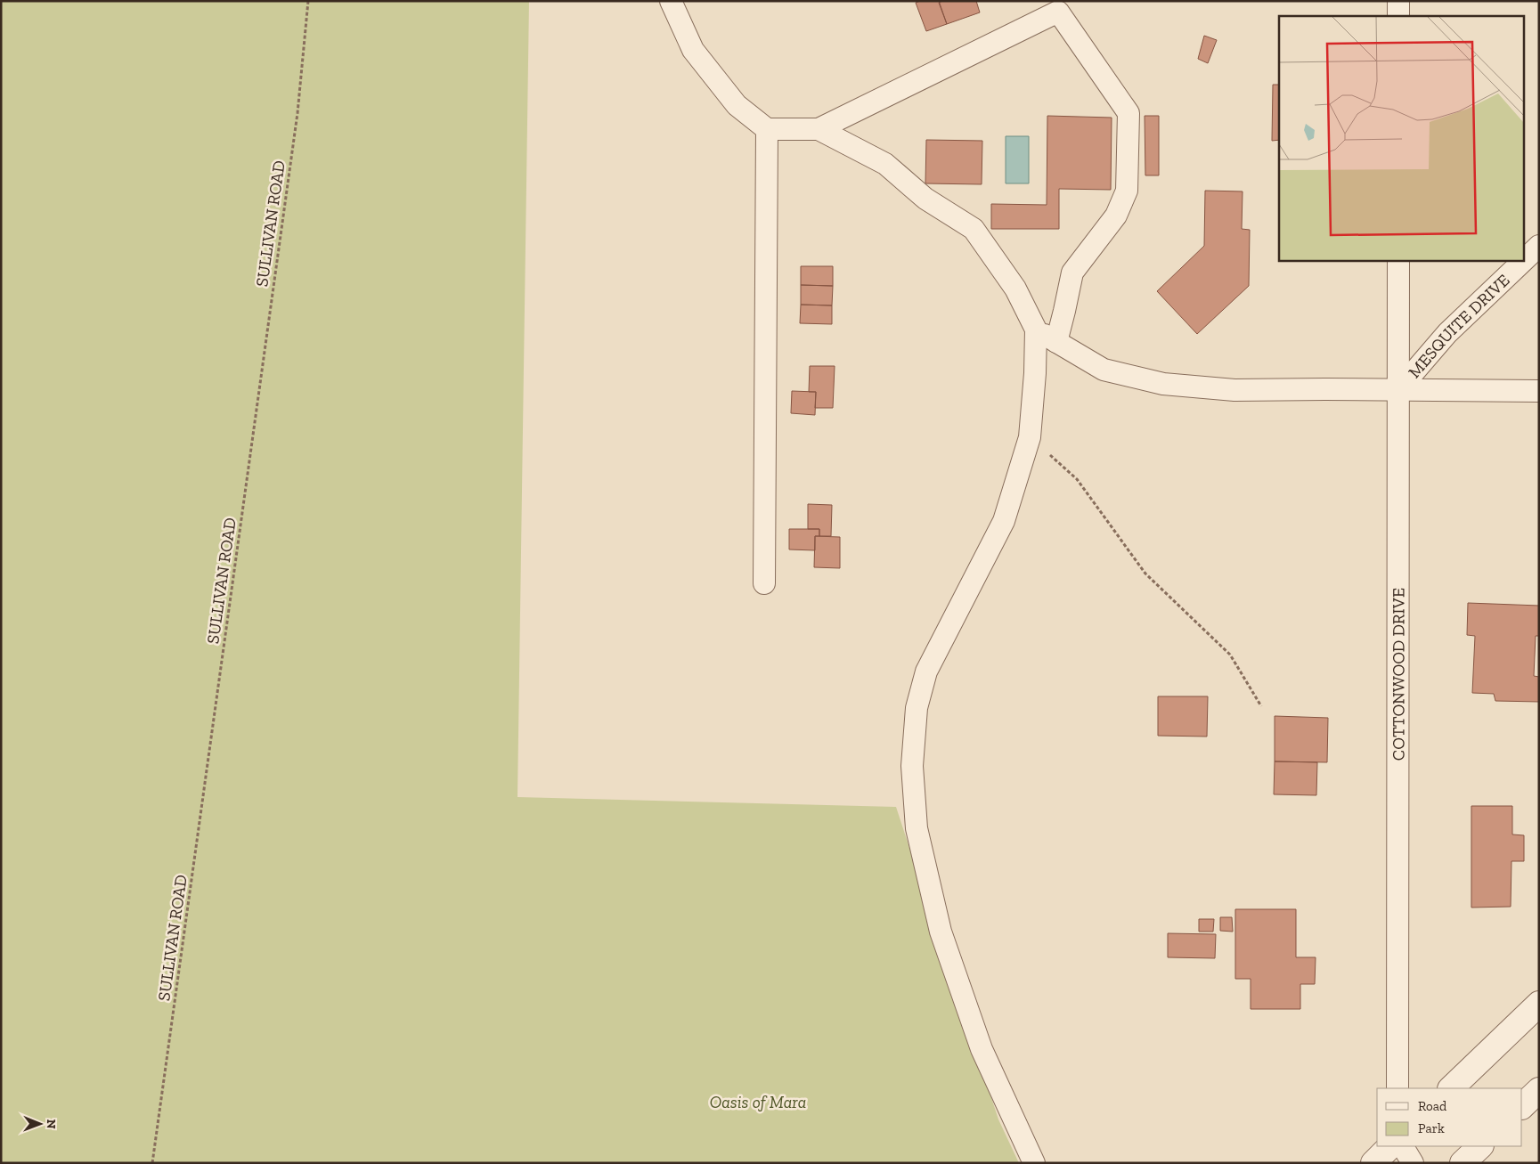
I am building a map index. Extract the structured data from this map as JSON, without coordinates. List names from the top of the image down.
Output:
{
  "streets": {
    "street": ["MESQUITE DRIVE", "COTTONWOOD DRIVE"],
    "path": ["SULLIVAN ROAD"]
  },
  "crossings": [
    ["MESQUITE DRIVE", "COTTONWOOD DRIVE"]
  ],
  "parks": ["Oasis of Mara"],
  "legend": ["Road", "Park"],
  "north": "right"
}
